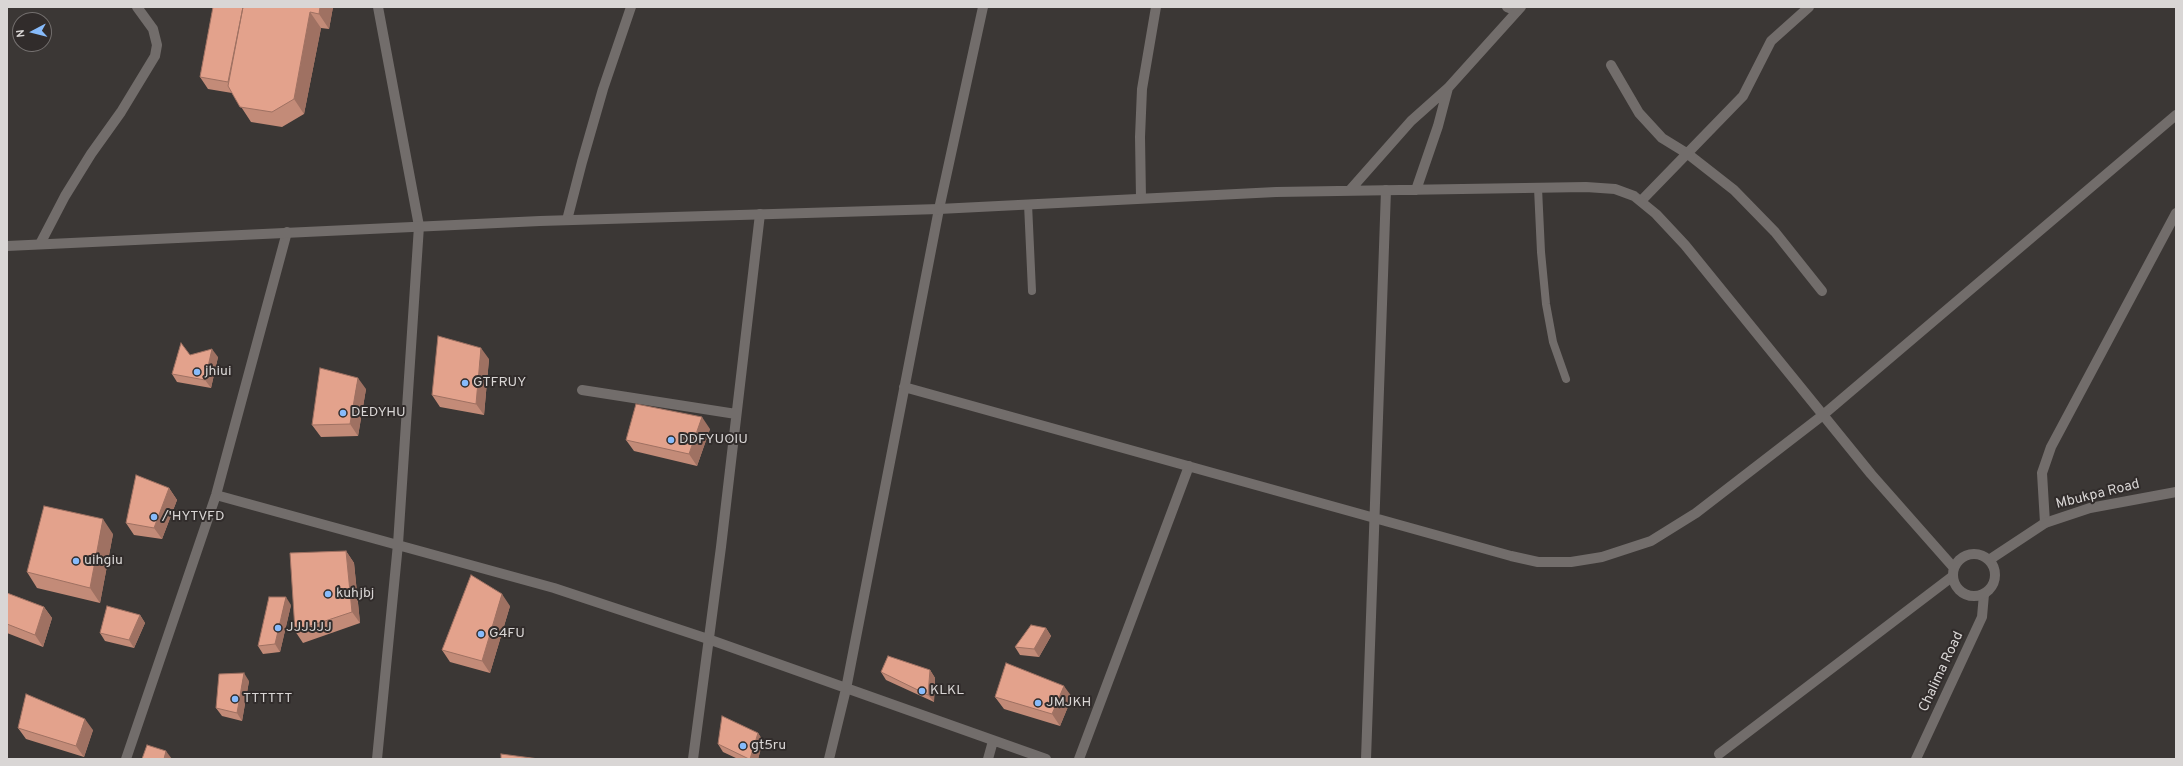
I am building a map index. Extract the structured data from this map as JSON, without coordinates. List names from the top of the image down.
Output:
{
  "streets": {
    "street": ["Mbukpa Road", "Chalima Road"]
  },
  "crossings": [
    ["Mbukpa Road", "Chalima Road"]
  ],
  "places": [
    "jhiui",
    "GTFRUY",
    "DEDYHU",
    "DDFYUOIU",
    "/'HYTVFD",
    "uihgiu",
    "kuhjbj",
    "JJJJJJ",
    "G4FU",
    "KLKL",
    "TTTTTT",
    "JMJKH",
    "gt5ru"
  ],
  "north": "left"
}
